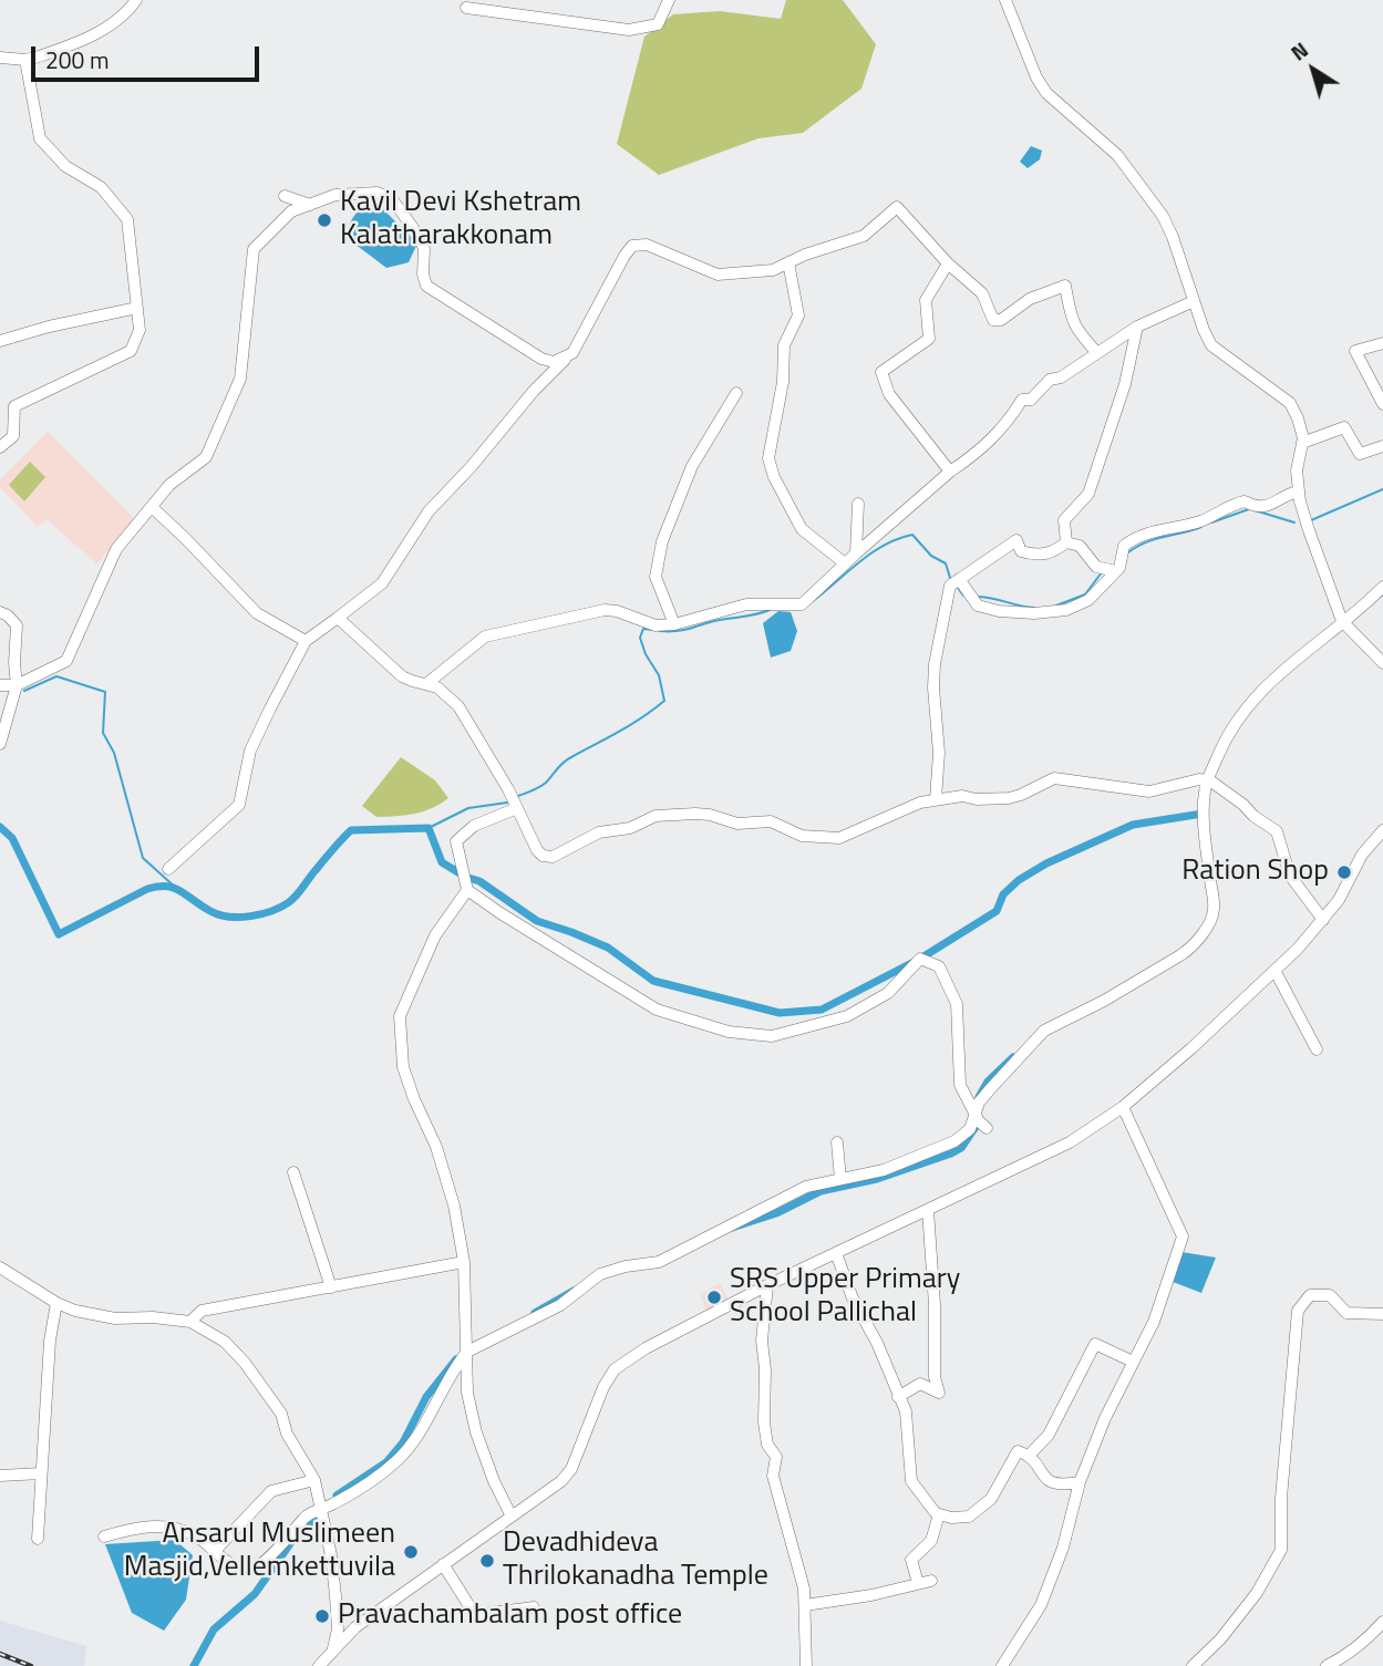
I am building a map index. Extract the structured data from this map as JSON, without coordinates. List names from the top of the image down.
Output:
{
  "places": [
    "Kavil Devi Kshetram Kalatharakkonam",
    "Ration Shop",
    "SRS Upper Primary School Pallichal",
    "Ansarul Muslimeen Masjid,Vellemkettuvila",
    "Devadhideva Thrilokanadha Temple",
    "Pravachambalam post office"
  ],
  "scale_bar": "200 m",
  "north": "top left"
}
